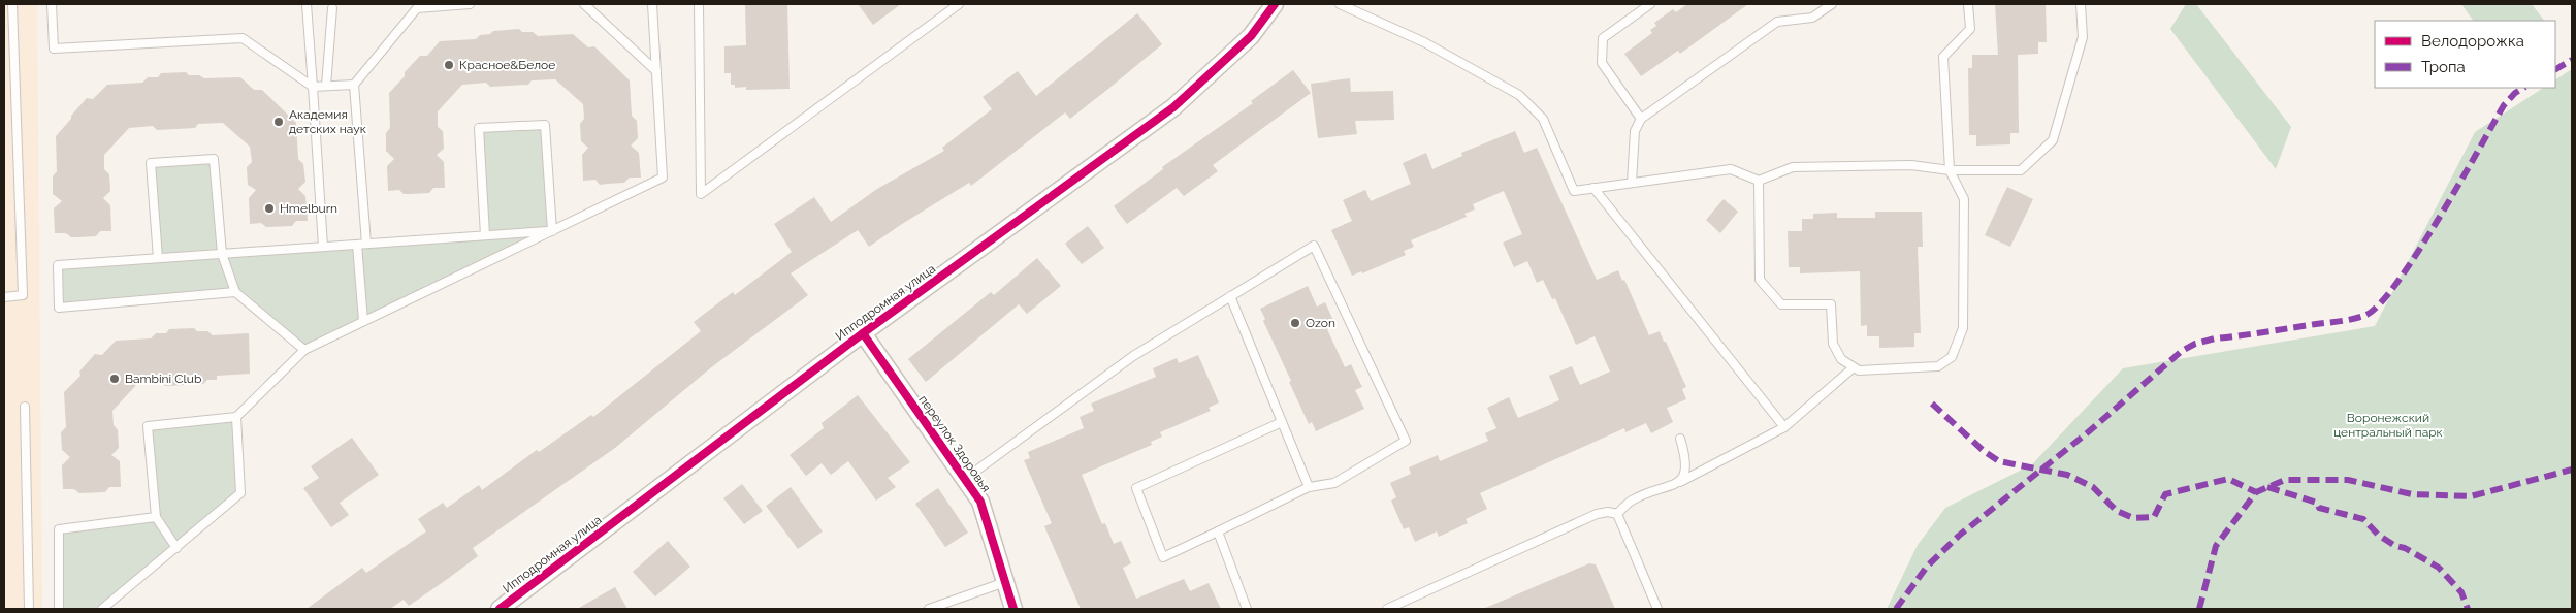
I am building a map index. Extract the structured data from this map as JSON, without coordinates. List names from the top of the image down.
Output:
{
  "streets": {
    "street": ["Ипподромная улица", "переулок Здоровья"]
  },
  "crossings": [
    ["Ипподромная улица", "переулок Здоровья"]
  ],
  "parks": ["Воронежский центральный парк"],
  "places": [
    "Красное&Белое",
    "Академия детских наук",
    "Hmelburn",
    "Ozon",
    "Bambini Club"
  ],
  "legend": ["Велодорожка", "Тропа"]
}
